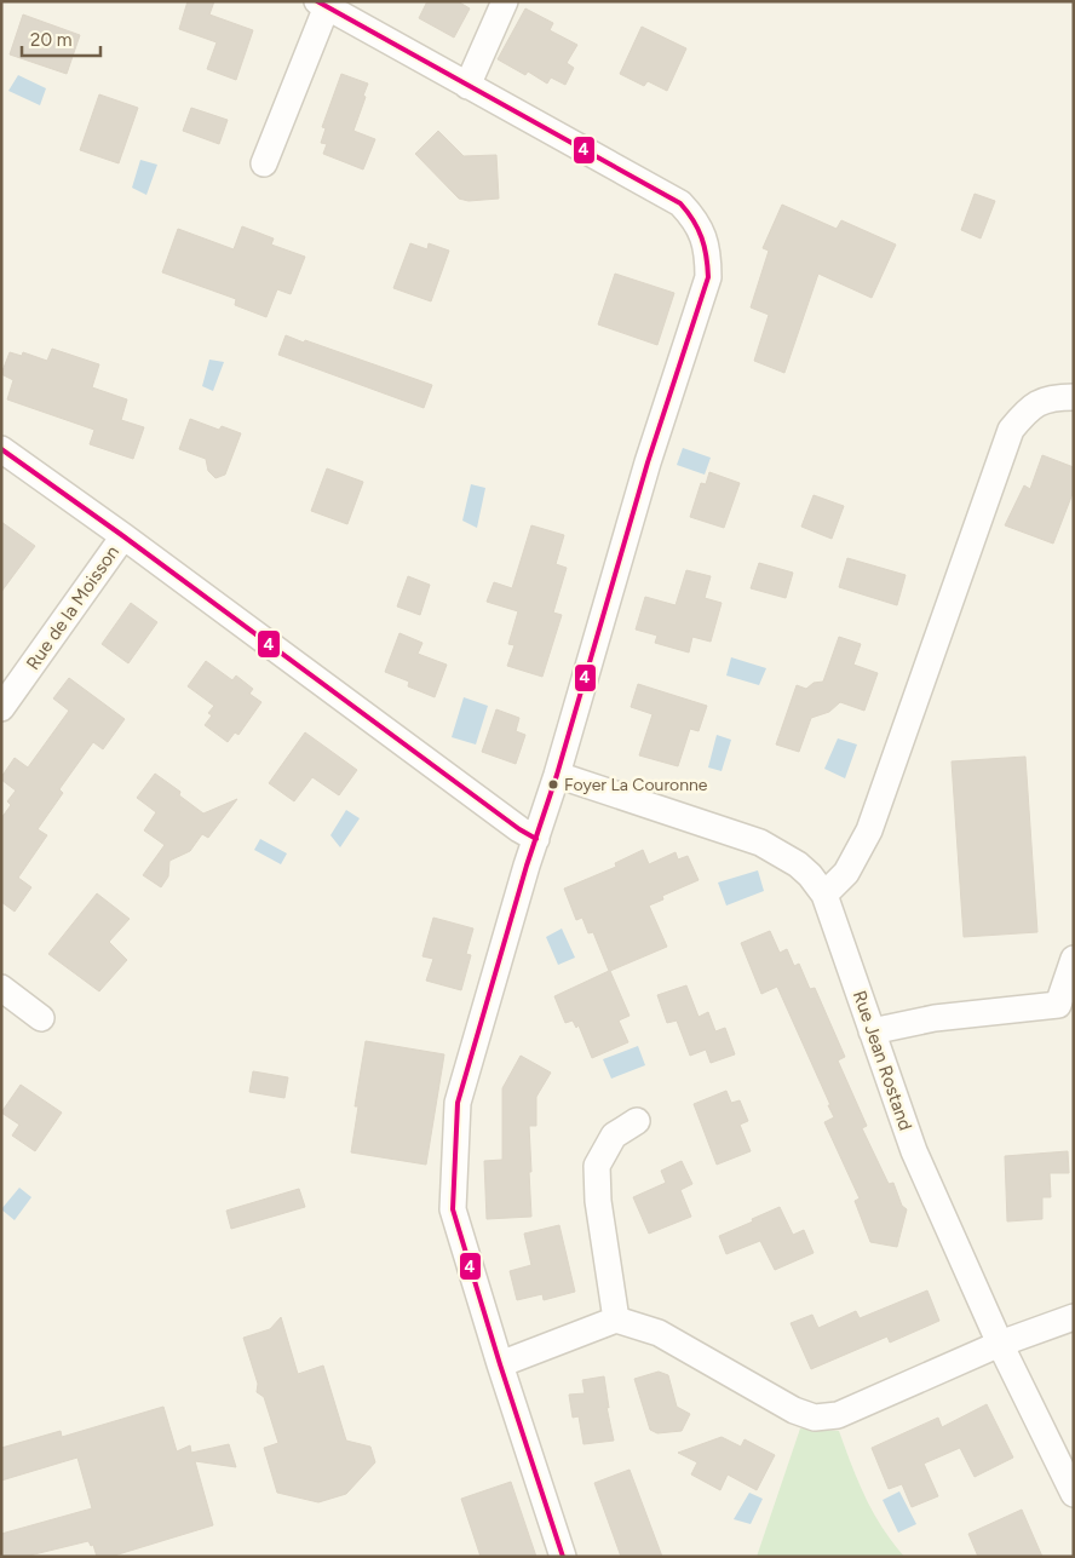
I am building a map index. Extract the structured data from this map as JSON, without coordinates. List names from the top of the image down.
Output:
{
  "streets": {
    "street": ["Rue de la Moisson", "Rue Jean Rostand"]
  },
  "places": ["Foyer La Couronne"],
  "lines": ["transit line 4"],
  "scale_bar": "20 m"
}
